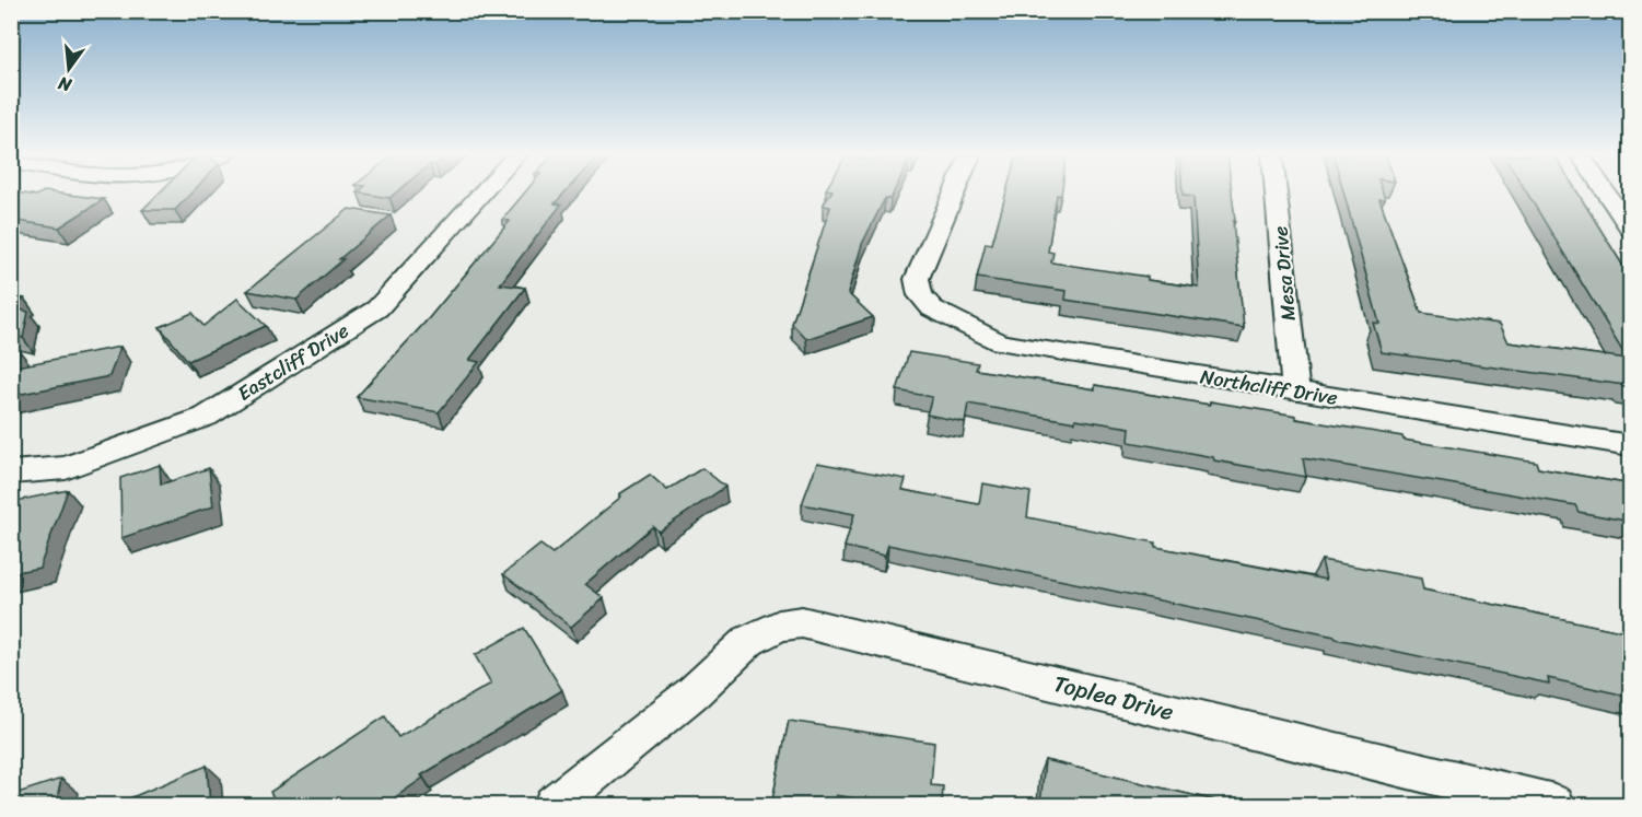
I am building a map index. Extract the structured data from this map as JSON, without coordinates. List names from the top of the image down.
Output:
{
  "streets": {
    "street": [
      "Mesa Drive",
      "Eastcliff Drive",
      "Northcliff Drive",
      "Toplea Drive"
    ]
  },
  "crossings": [
    ["Mesa Drive", "Northcliff Drive"]
  ],
  "north": "bottom"
}
